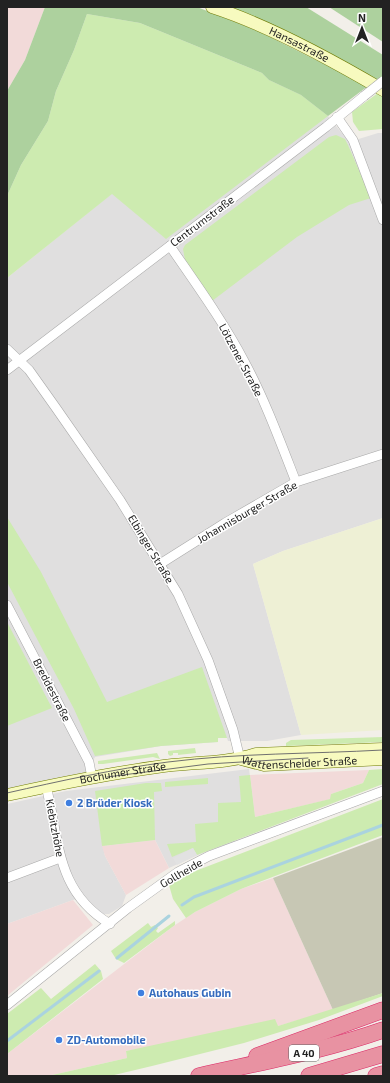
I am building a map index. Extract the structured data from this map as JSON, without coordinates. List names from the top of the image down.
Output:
{
  "streets": {
    "highway": ["A 40"],
    "main road": ["Hansastraße", "Wattenscheider Straße", "Bochumer Straße"],
    "street": [
      "Centrumstraße",
      "Lötzener Straße",
      "Johannisburger Straße",
      "Elbinger Straße",
      "Breddestraße",
      "Kiebitzhöhe",
      "Gollheide"
    ]
  },
  "crossings": [
    ["Centrumstraße", "Lötzener Straße"],
    ["Centrumstraße", "Elbinger Straße"],
    ["Lötzener Straße", "Johannisburger Straße"],
    ["Johannisburger Straße", "Elbinger Straße"],
    ["Elbinger Straße", "Wattenscheider Straße"],
    ["Elbinger Straße", "Bochumer Straße"],
    ["Breddestraße", "Bochumer Straße"],
    ["Wattenscheider Straße", "Bochumer Straße"],
    ["Bochumer Straße", "Kiebitzhöhe"],
    ["Kiebitzhöhe", "Gollheide"]
  ],
  "places": ["2 Brüder Kiosk", "Autohaus Gubin", "ZD-Automobile"],
  "north": "top"
}
